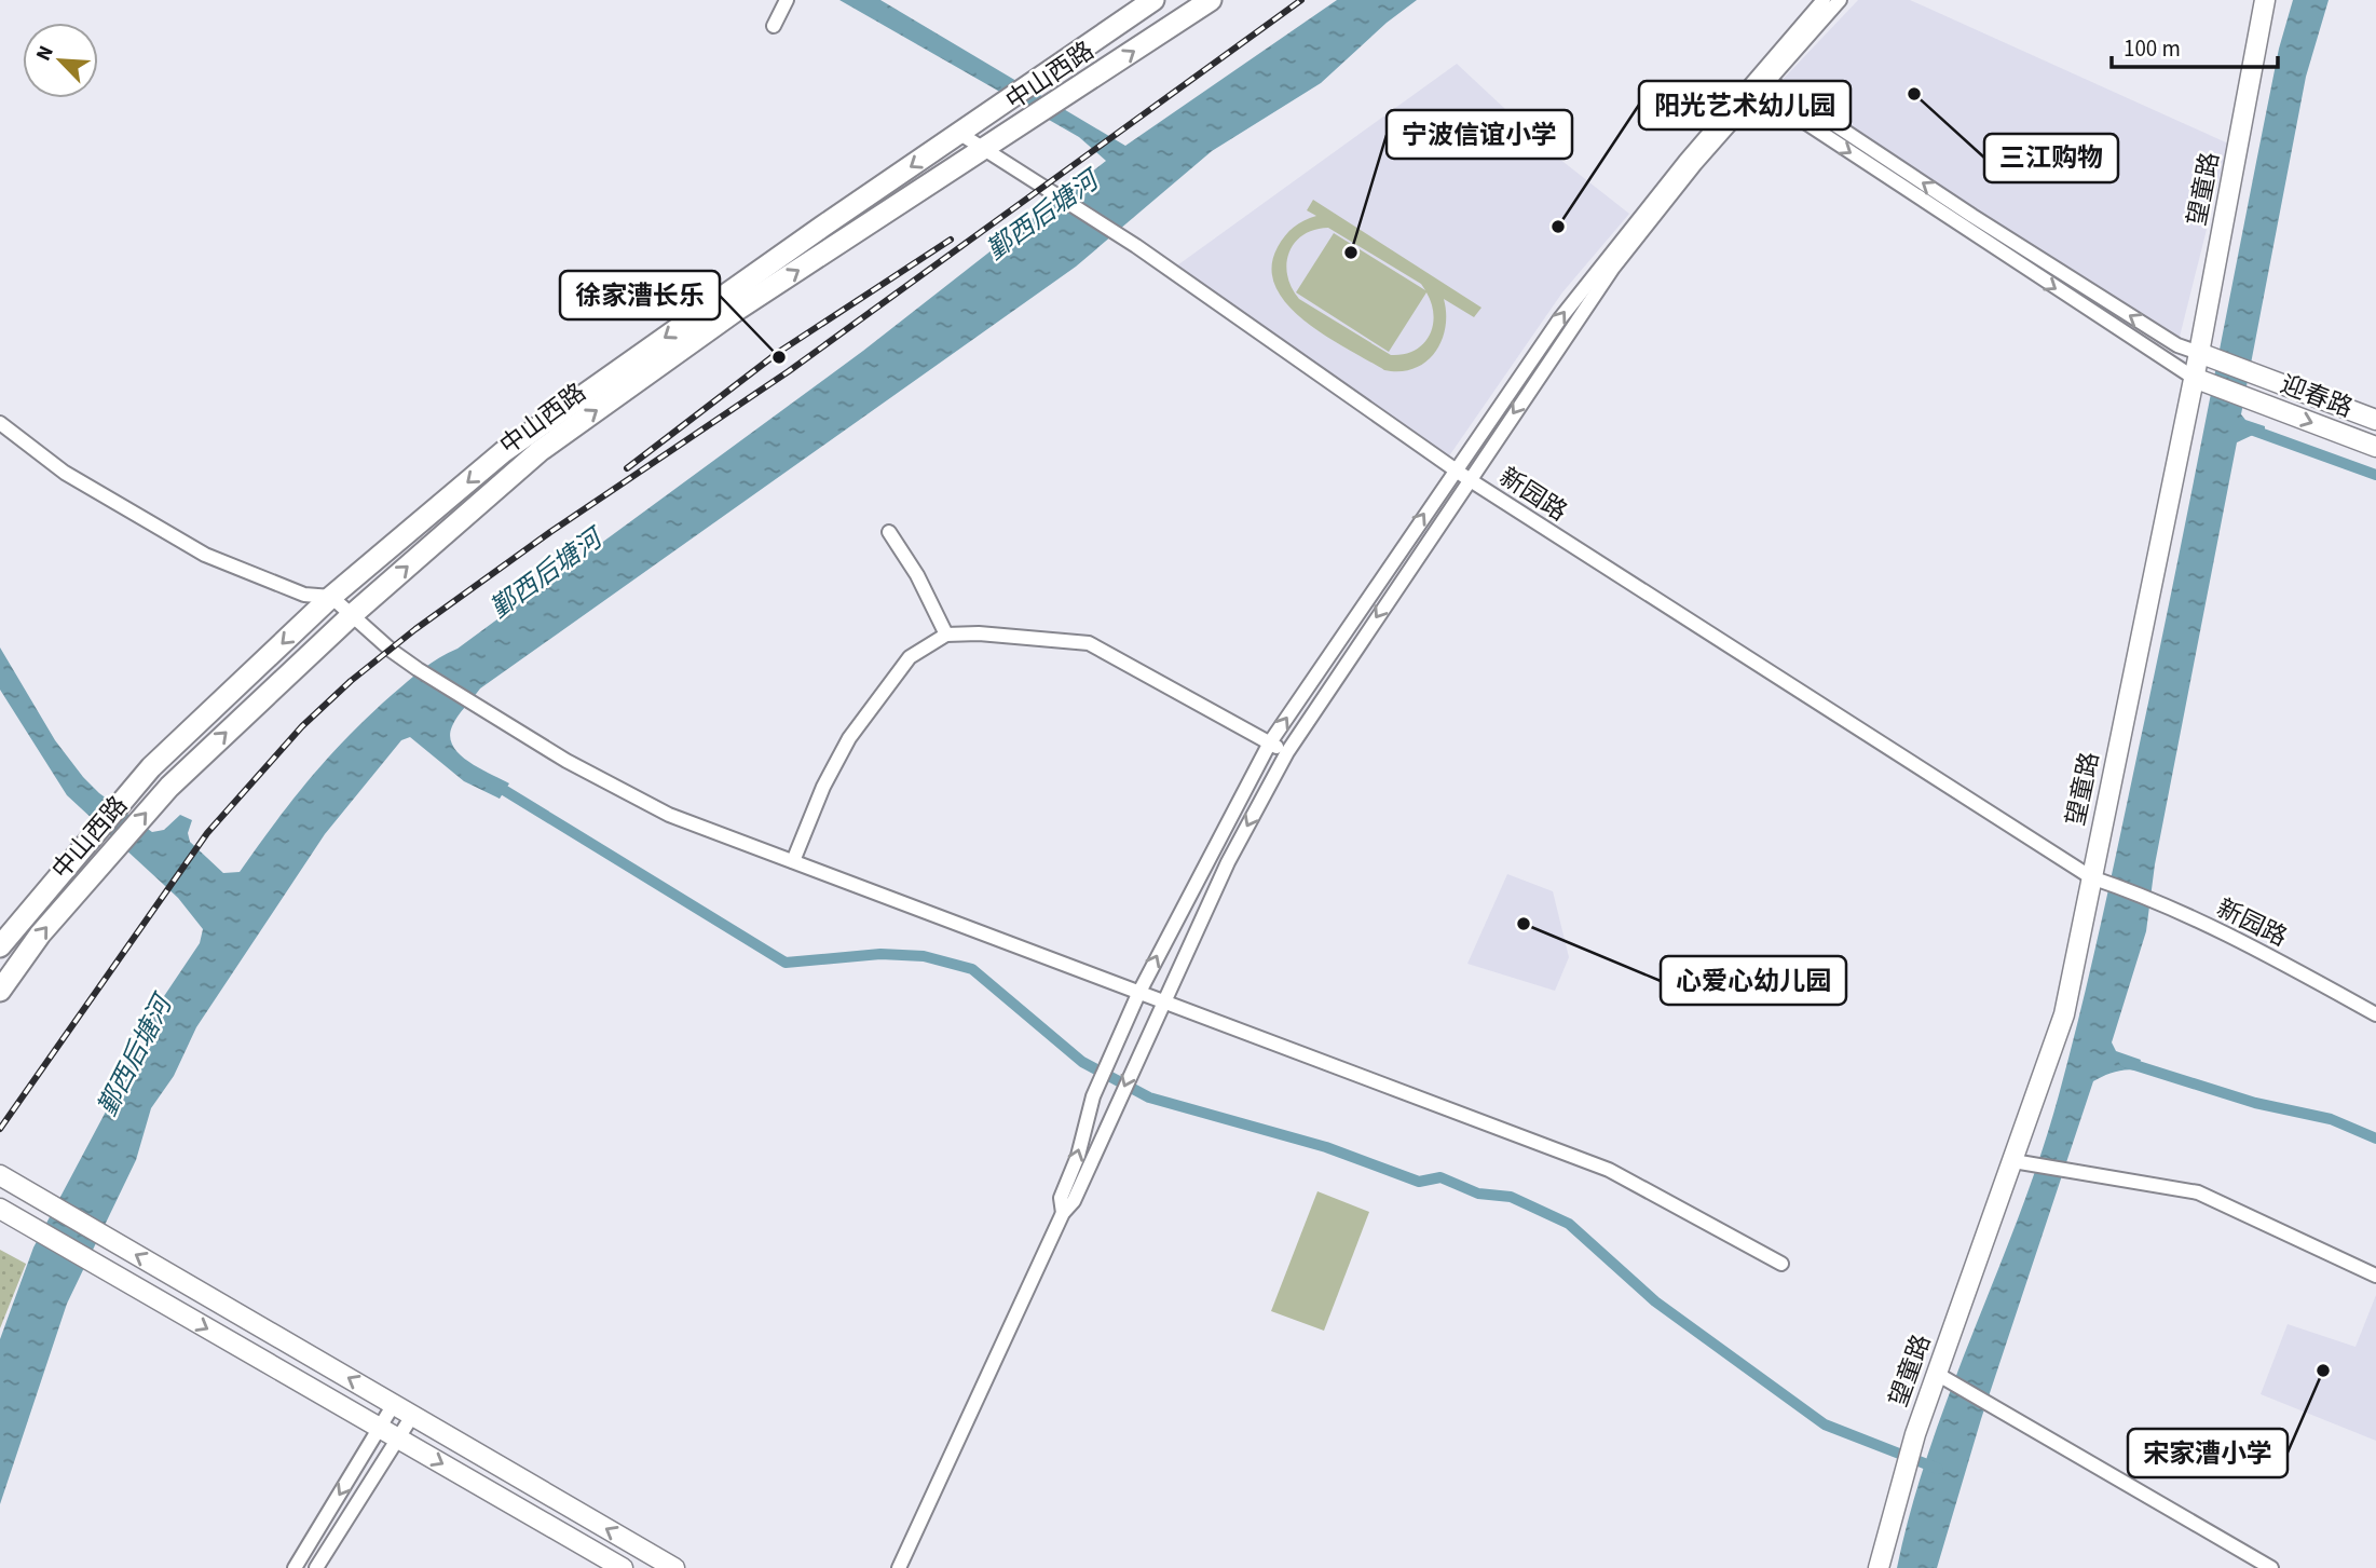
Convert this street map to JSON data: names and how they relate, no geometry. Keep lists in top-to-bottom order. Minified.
{"streets":{"main road":["中山西路"],"street":["望童路","迎春路","新园路"]},"crossings":[["中山西路","新园路"],["望童路","迎春路"],["望童路","新园路"]],"water":["鄞西后塘河"],"places":["三江购物","阳光艺术幼儿园","宁波信谊小学","徐家漕长乐","心爱心幼儿园","宋家漕小学"],"scale_bar":"100 m","north":"top left"}
